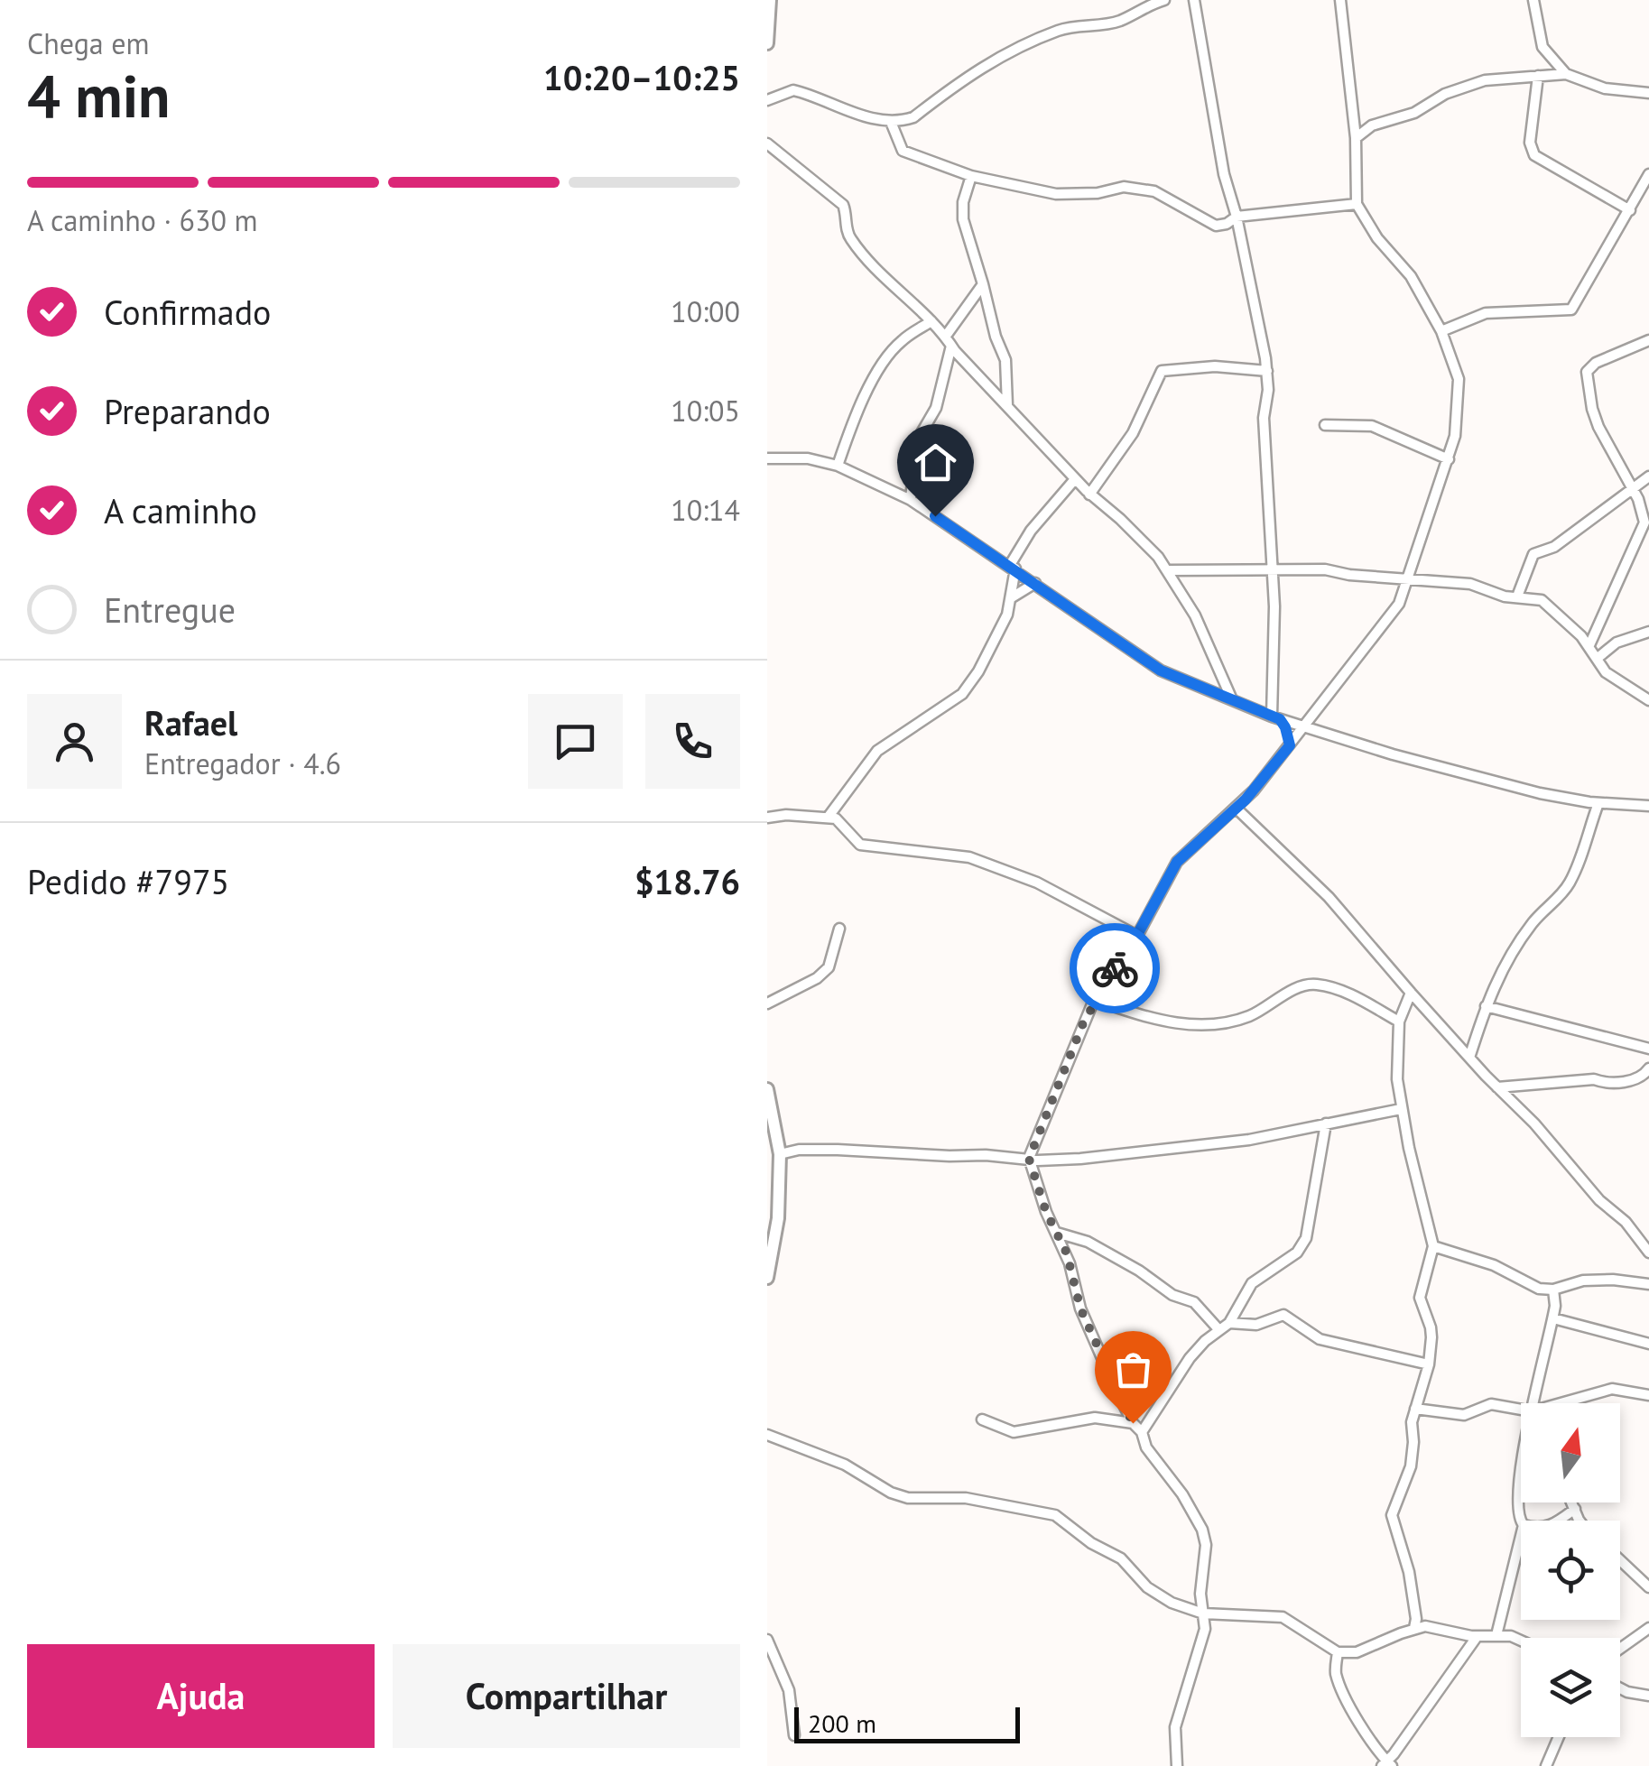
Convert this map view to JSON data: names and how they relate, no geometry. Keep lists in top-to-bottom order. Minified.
{"scale_bar":"200 m","north":"top","page":{"heading":["4 min","Chega em","10:20–10:25"],"panel":["Rafael","Entregador · 4.6","Pedido #7975","$18.76"],"bar":"A caminho · 630 m","list":[["Confirmado","10:00"],["Preparando","10:05"],["A caminho","10:14"],"Entregue"],"buttons":["Ajuda","Compartilhar"],"scale":"200 m"}}
